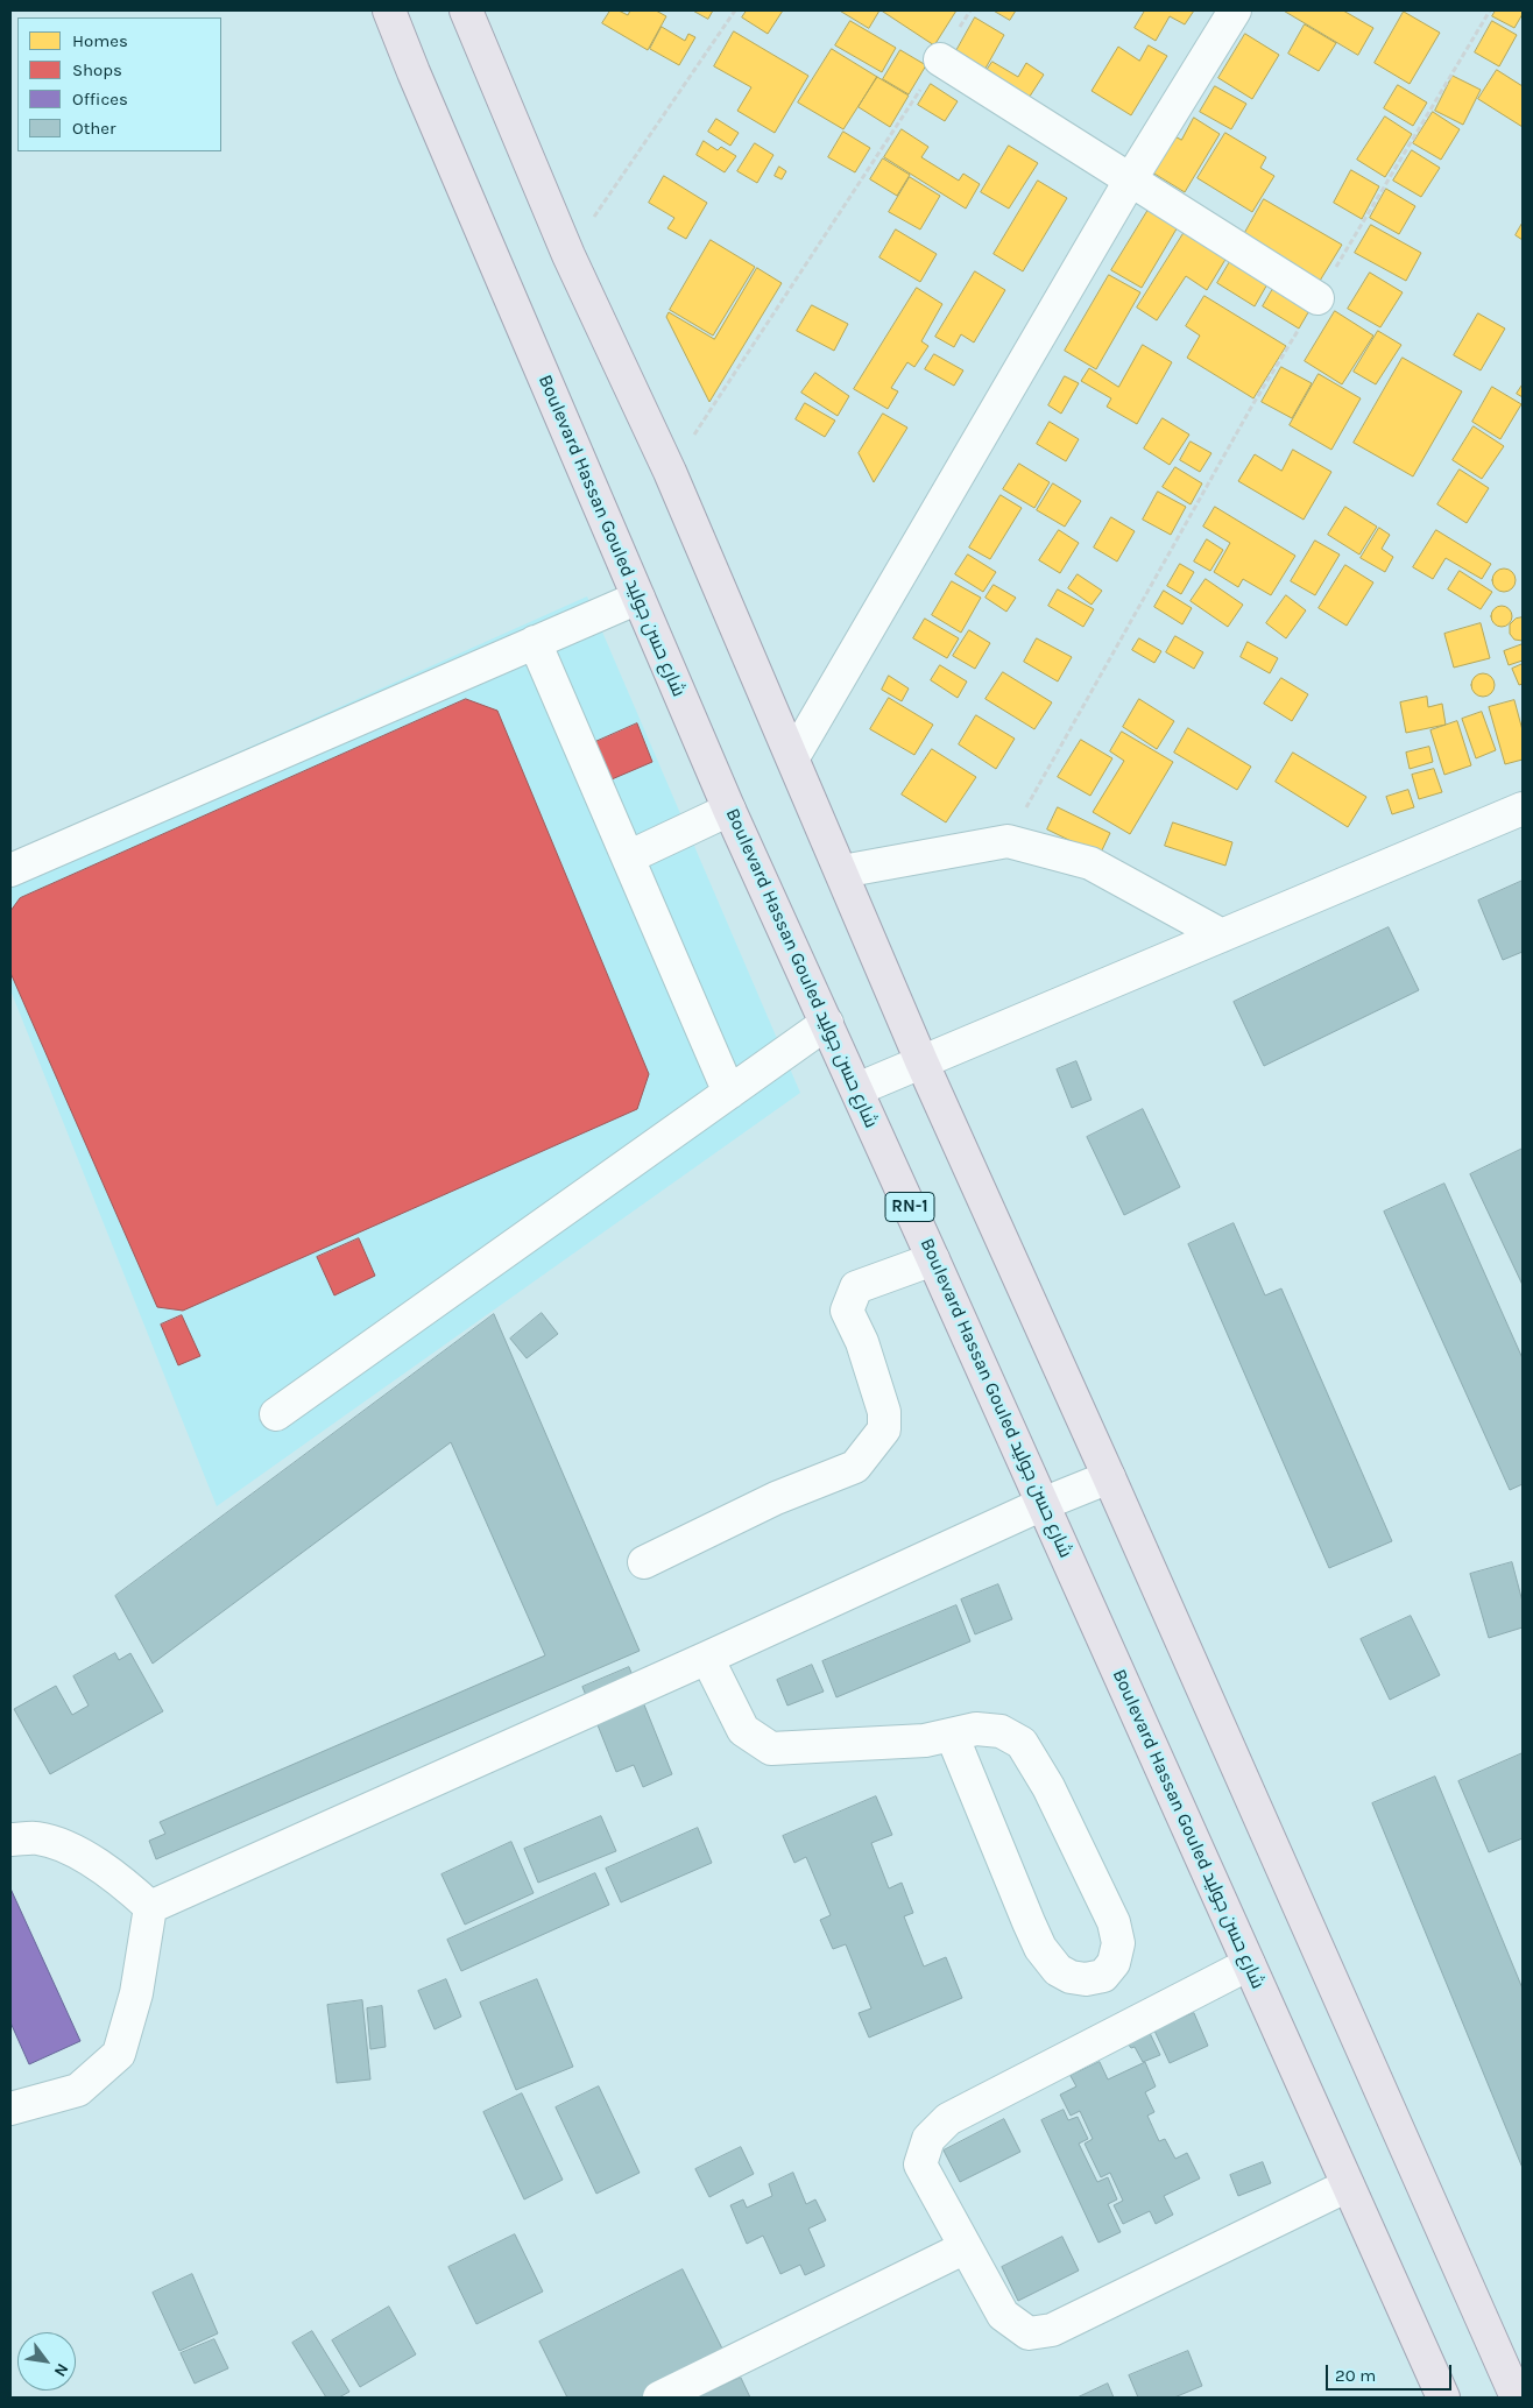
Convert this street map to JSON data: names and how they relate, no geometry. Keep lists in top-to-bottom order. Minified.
{"streets":{"main road":["Boulevard Hassan Gouled شارع حسن جوليد","RN-1"]},"legend":["Homes","Shops","Offices","Other"],"scale_bar":"20 m","north":"bottom right"}
